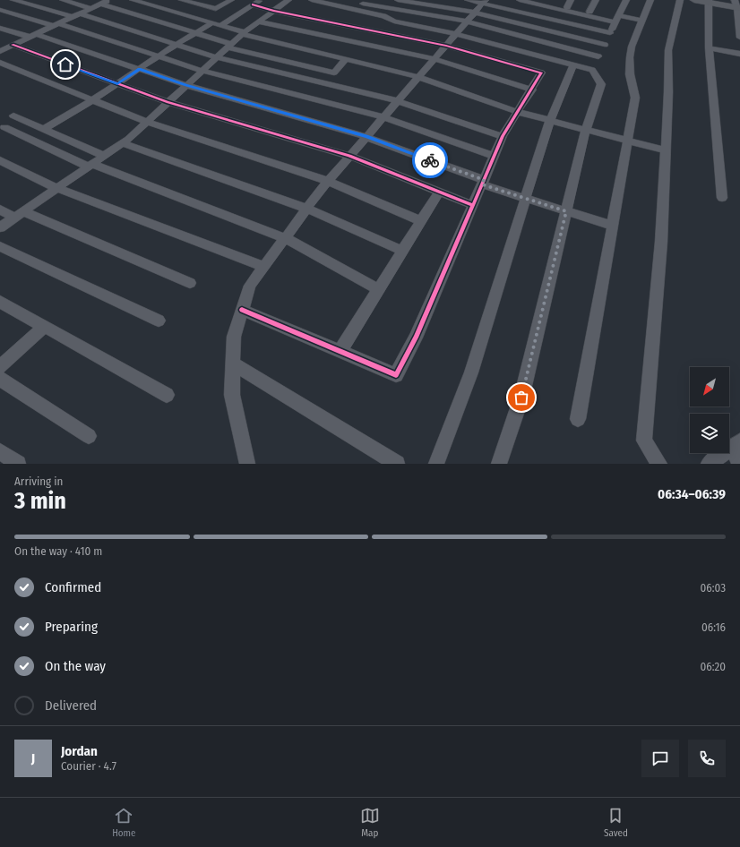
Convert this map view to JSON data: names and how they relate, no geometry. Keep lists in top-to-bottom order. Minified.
{"north":"bottom left","page":{"heading":["3 min","Arriving in","06:34–06:39"],"panel":["Jordan","Courier · 4.7"],"bar":"On the way · 410 m","list":[["Confirmed","06:03"],["Preparing","06:16"],["On the way","06:20"],"Delivered"],"round":"J","tabs":["Home","Map","Saved"]}}
